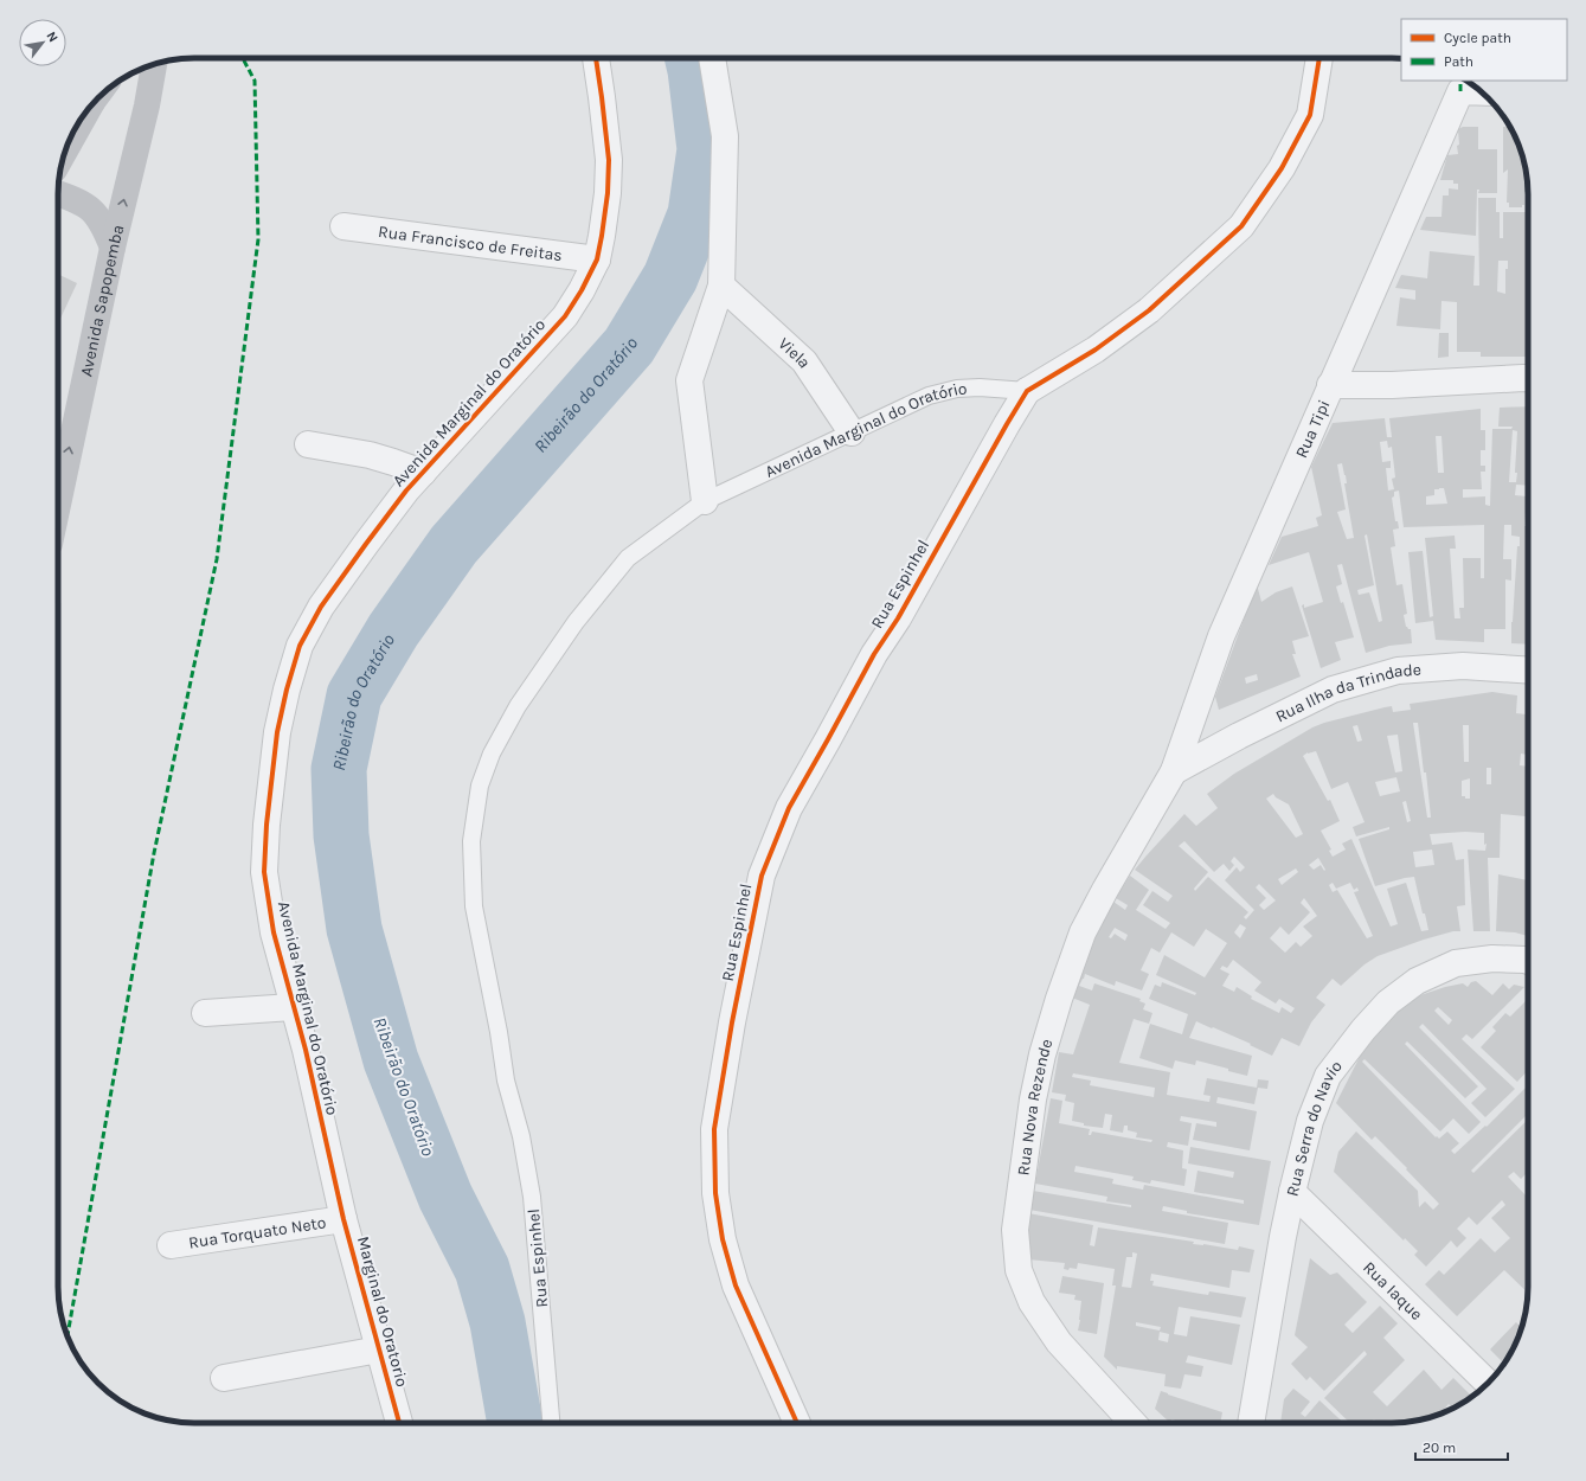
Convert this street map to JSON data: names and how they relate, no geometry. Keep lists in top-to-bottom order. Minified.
{"streets":{"main road":["Avenida Sapopemba"],"street":["Rua Francisco de Freitas","Viela","Avenida Marginal do Oratório","Rua Tipi","Rua Espinhel","Rua Ilha da Trindade","Rua Nova Rezende","Rua Serra do Navio","Rua Torquato Neto","Rua Iaque","Marginal do Oratorio"]},"crossings":[["Rua Francisco de Freitas","Avenida Marginal do Oratório"],["Viela","Avenida Marginal do Oratório"],["Avenida Marginal do Oratório","Rua Espinhel"],["Avenida Marginal do Oratório","Rua Torquato Neto"],["Avenida Marginal do Oratório","Marginal do Oratorio"],["Rua Tipi","Rua Ilha da Trindade"],["Rua Tipi","Rua Nova Rezende"],["Rua Ilha da Trindade","Rua Nova Rezende"],["Rua Serra do Navio","Rua Iaque"],["Rua Torquato Neto","Marginal do Oratorio"]],"one_way":["Avenida Sapopemba"],"water":["Ribeirão do Oratório"],"legend":["Cycle path","Path"],"scale_bar":"20 m","north":"top right"}
